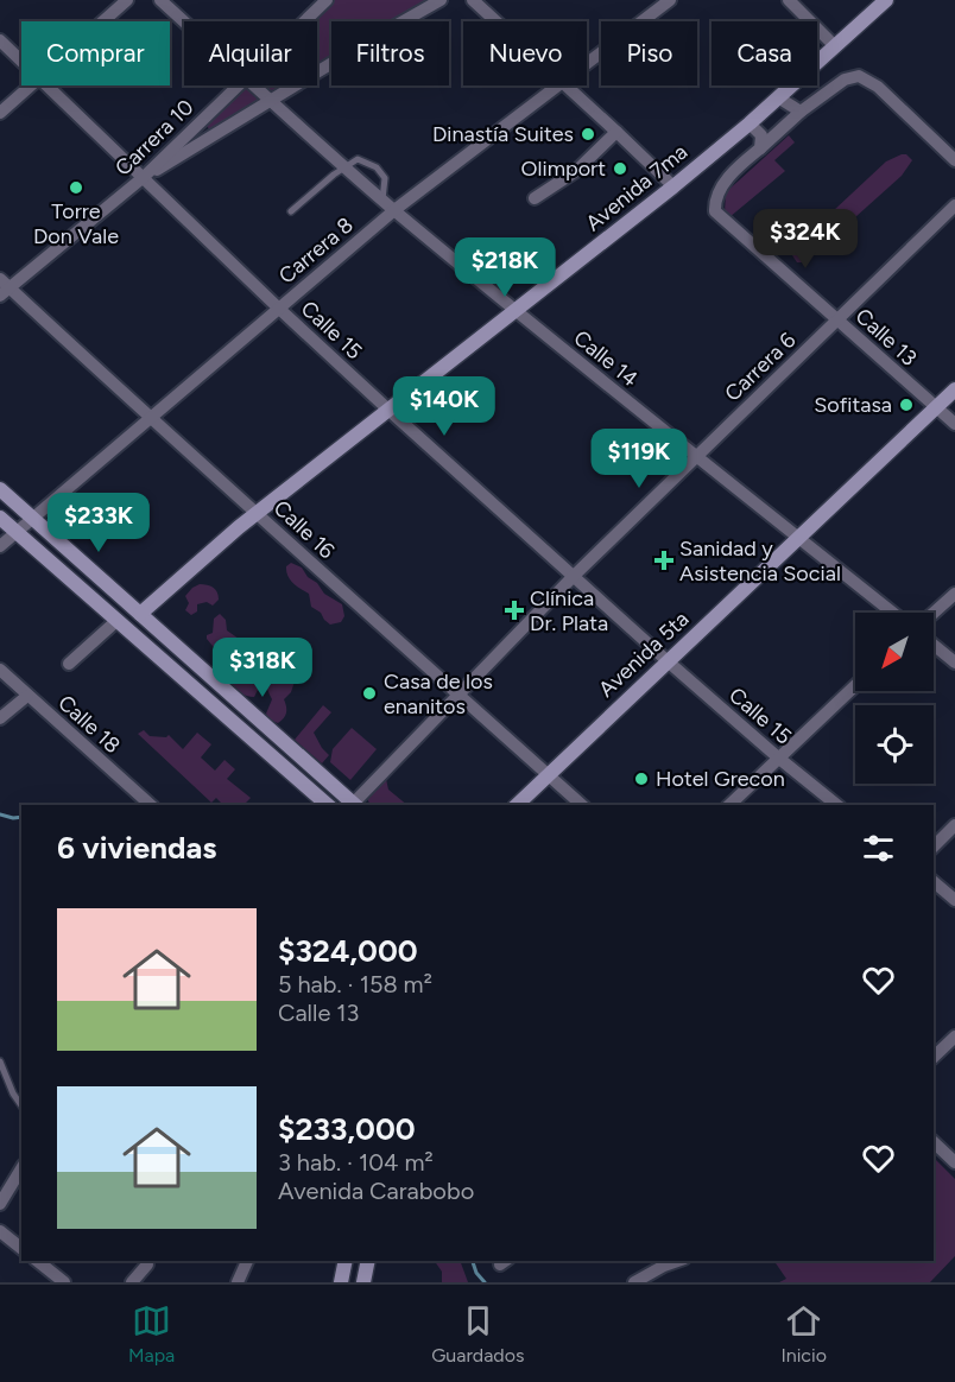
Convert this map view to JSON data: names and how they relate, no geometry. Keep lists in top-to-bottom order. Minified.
{"streets":{"street":["Carrera 10","Avenida 7ma","Carrera 8","Calle 15","Calle 13","Calle 14","Carrera 6","Calle 16","Avenida 5ta","Calle 18"]},"crossings":[["Carrera 10","Calle 15"],["Carrera 10","Calle 16"],["Avenida 7ma","Calle 15"],["Avenida 7ma","Calle 14"],["Avenida 7ma","Calle 16"],["Carrera 8","Calle 15"],["Carrera 8","Calle 14"],["Carrera 8","Calle 16"],["Calle 15","Carrera 6"],["Calle 15","Avenida 5ta"],["Calle 13","Carrera 6"],["Calle 13","Avenida 5ta"],["Calle 14","Carrera 6"],["Calle 14","Avenida 5ta"],["Carrera 6","Calle 16"],["Calle 16","Avenida 5ta"]],"places":{"other":["Dinastía Suites","Olimport","Torre Don Vale","Sofitasa","Casa de los enanitos","Hotel Grecon"],"health":["Sanidad y Asistencia Social","Clínica Dr. Plata"]},"north":"bottom left","page":{"chip":["Comprar","Alquilar","Filtros","Nuevo","Piso","Casa"],"price":["$324K","$218K","$140K","$119K","$233K","$318K"],"heading":"6 viviendas","list":[{"name":"$324,000","note":"5 hab. · 158 m² · Calle 13"},{"name":"$233,000","note":"3 hab. · 104 m² · Avenida Carabobo"}],"tabs":["Mapa","Guardados","Inicio"]}}
